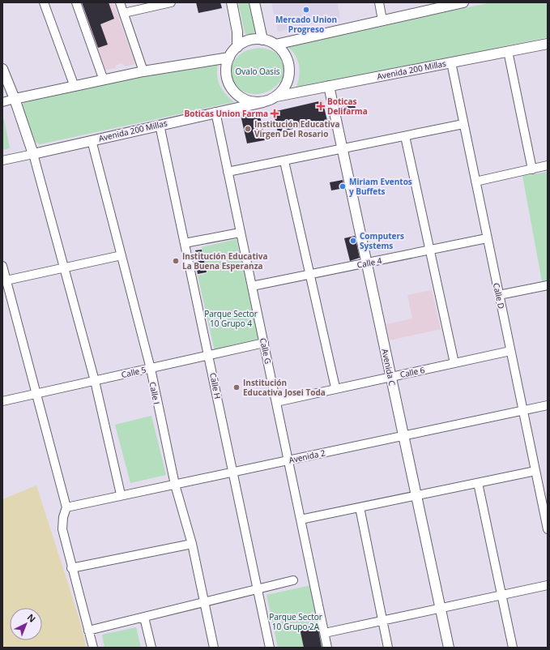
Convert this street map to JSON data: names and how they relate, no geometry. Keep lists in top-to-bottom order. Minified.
{"streets":{"street":["Avenida 200 Millas","Calle 4","Calle D","Calle G","Avenida C","Calle 5","Calle 6","Calle H","Calle I","Avenida 2"]},"crossings":[["Avenida 200 Millas","Calle D"],["Avenida 200 Millas","Calle G"],["Avenida 200 Millas","Avenida C"],["Avenida 200 Millas","Calle H"],["Avenida 200 Millas","Calle I"],["Calle 4","Calle D"],["Calle 4","Calle G"],["Calle 4","Avenida C"],["Calle D","Calle 6"],["Calle D","Avenida 2"],["Calle G","Calle 5"],["Calle G","Calle 6"],["Calle G","Avenida 2"],["Avenida C","Calle 6"],["Avenida C","Avenida 2"],["Calle 5","Calle H"],["Calle 5","Calle I"],["Calle H","Avenida 2"],["Calle I","Avenida 2"]],"parks":["Ovalo Oasis","Parque Sector 10 Grupo 4","Parque Sector 10 Grupo 2A"],"places":{"other":["Mercado Union Progreso","Institución Educativa Virgen Del Rosario","Miriam Eventos y Buffets","Computers Systems","Institución Educativa La Buena Esperanza","Institución Educativa Josei Toda"],"health":["Boticas Delifarma","Boticas Union Farma"]},"north":"top right"}
